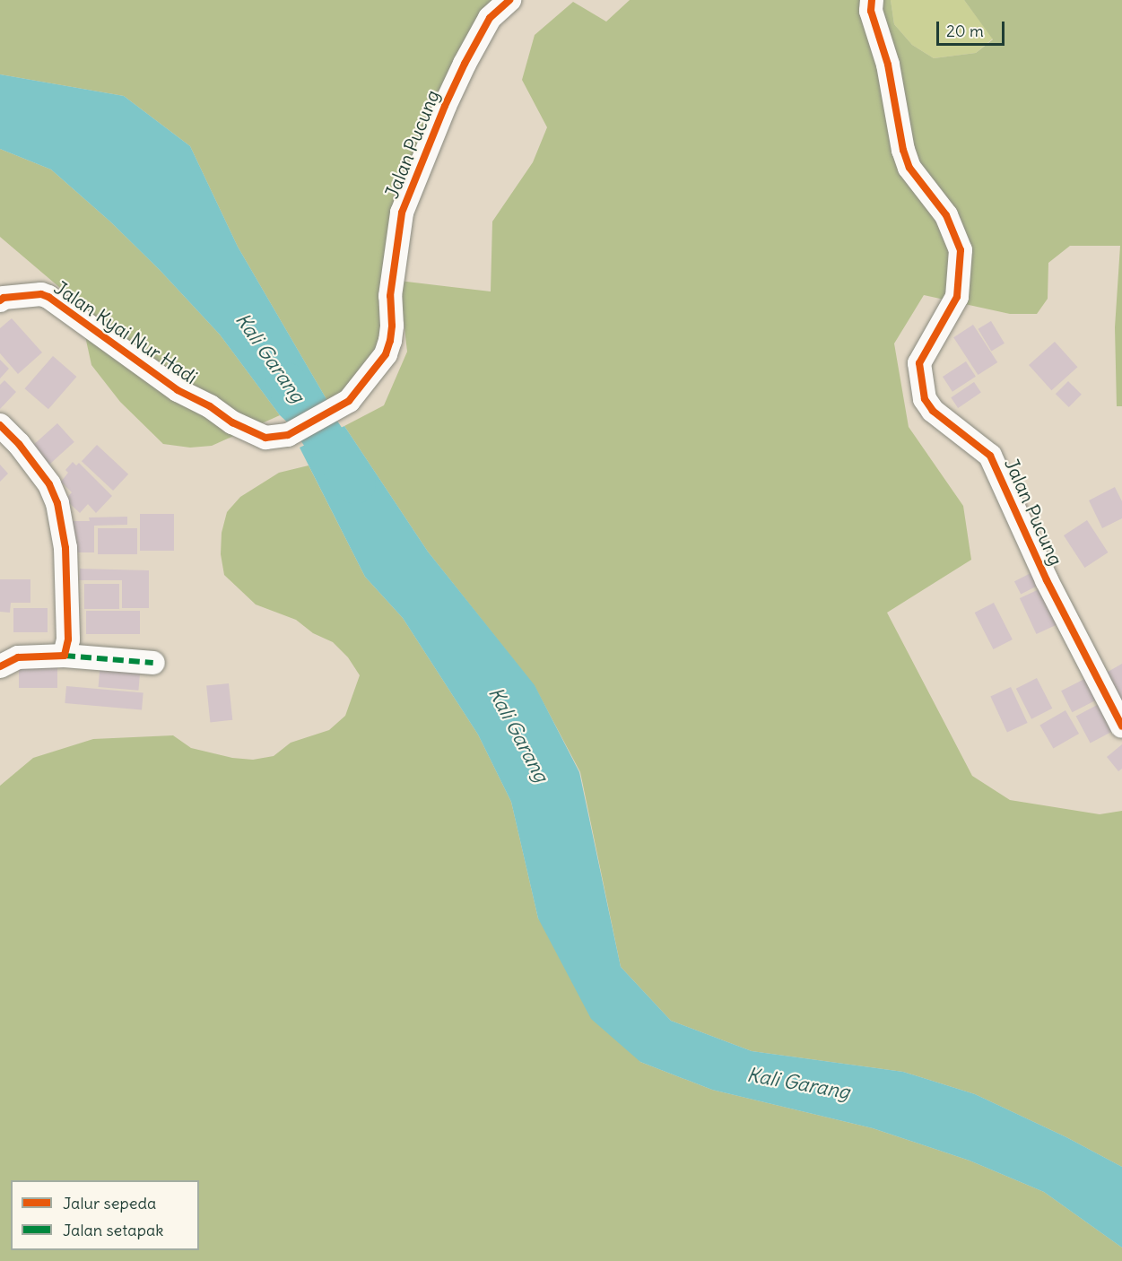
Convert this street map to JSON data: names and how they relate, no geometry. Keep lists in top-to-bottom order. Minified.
{"streets":{"street":["Jalan Pucung","Jalan Kyai Nur Hadi"]},"crossings":[["Jalan Pucung","Jalan Kyai Nur Hadi"]],"water":["Kali Garang"],"legend":["Jalur sepeda","Jalan setapak"],"scale_bar":"20 m"}
